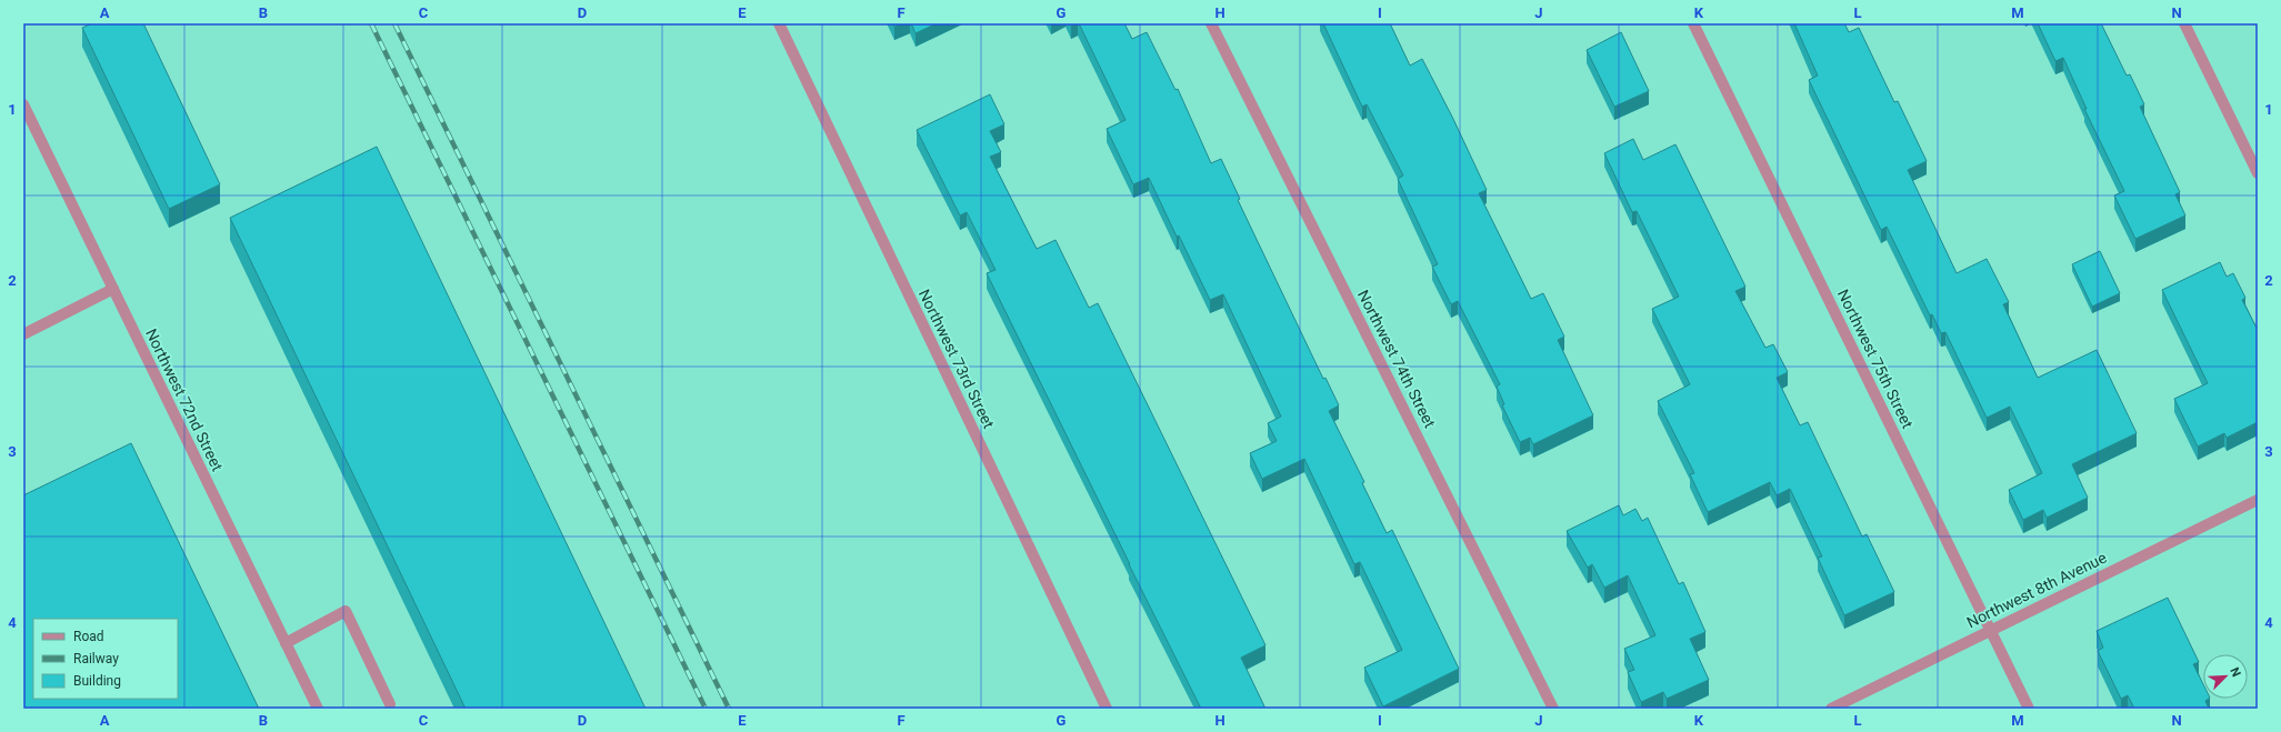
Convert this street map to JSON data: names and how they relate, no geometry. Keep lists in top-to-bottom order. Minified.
{"streets":{"street":["Northwest 73rd Street","Northwest 74th Street","Northwest 75th Street","Northwest 72nd Street","Northwest 8th Avenue"]},"crossings":[["Northwest 75th Street","Northwest 8th Avenue"]],"legend":["Road","Railway","Building"],"north":"top right","grid":{"columns":["A","B","C","D","E","F","G","H","I","J","K","L","M","N"],"rows":["1","2","3","4"]}}
